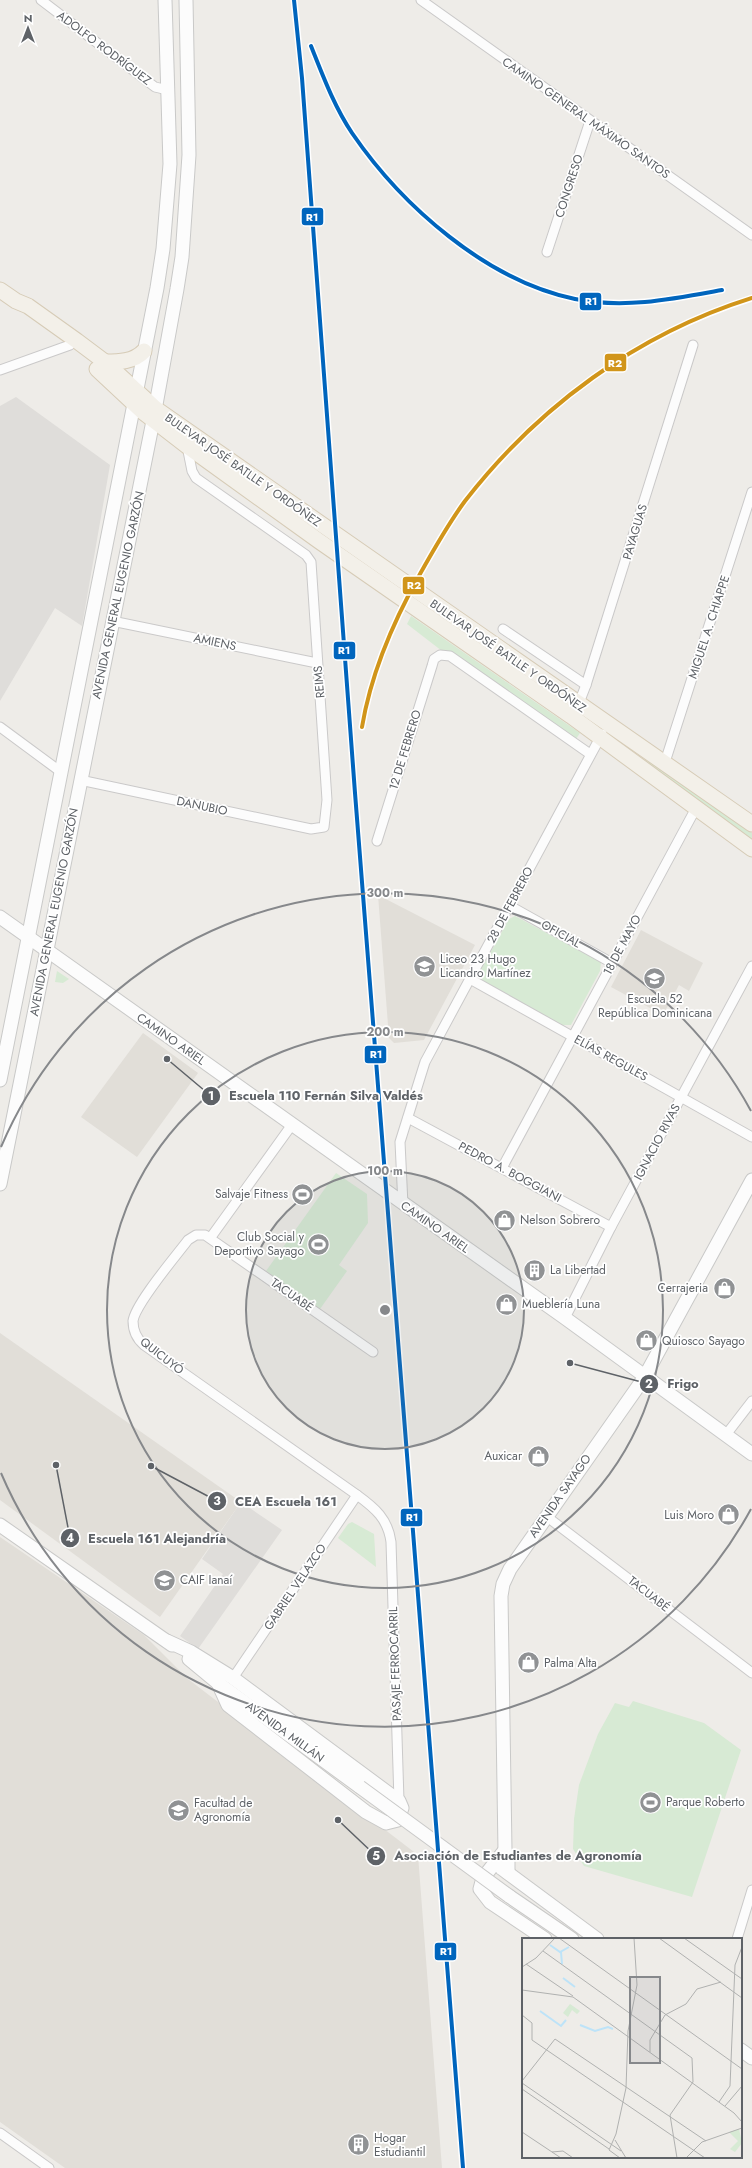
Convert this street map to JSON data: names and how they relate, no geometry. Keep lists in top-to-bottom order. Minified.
{"streets":{"main road":["BULEVAR JOSÉ BATLLE Y ORDÓÑEZ","AVENIDA GENERAL EUGENIO GARZÓN","CAMINO ARIEL","AVENIDA SAYAGO","AVENIDA MILLÁN"],"street":["ADOLFO RODRÍGUEZ","CAMINO GENERAL MÁXIMO SANTOS","CONGRESO","PAYAGUAS","MIGUEL A. CHIAPPE","AMIENS","REIMS","12 DE FEBRERO","DANUBIO","28 DE FEBRERO","OFICIAL","18 DE MAYO","ELÍAS REGULES","IGNACIO RIVAS","PEDRO A. BOGGIANI","TACUABÉ","QUICUYÓ","GABRIEL VELAZCO","PASAJE FERROCARRIL"]},"crossings":[["ADOLFO RODRÍGUEZ","AVENIDA GENERAL EUGENIO GARZÓN"],["CAMINO GENERAL MÁXIMO SANTOS","CONGRESO"],["BULEVAR JOSÉ BATLLE Y ORDÓÑEZ","PAYAGUAS"],["BULEVAR JOSÉ BATLLE Y ORDÓÑEZ","AVENIDA GENERAL EUGENIO GARZÓN"],["BULEVAR JOSÉ BATLLE Y ORDÓÑEZ","MIGUEL A. CHIAPPE"],["BULEVAR JOSÉ BATLLE Y ORDÓÑEZ","REIMS"],["BULEVAR JOSÉ BATLLE Y ORDÓÑEZ","28 DE FEBRERO"],["BULEVAR JOSÉ BATLLE Y ORDÓÑEZ","18 DE MAYO"],["AVENIDA GENERAL EUGENIO GARZÓN","AMIENS"],["AVENIDA GENERAL EUGENIO GARZÓN","DANUBIO"],["AVENIDA GENERAL EUGENIO GARZÓN","CAMINO ARIEL"],["AMIENS","REIMS"],["REIMS","DANUBIO"],["12 DE FEBRERO","28 DE FEBRERO"],["28 DE FEBRERO","OFICIAL"],["28 DE FEBRERO","CAMINO ARIEL"],["28 DE FEBRERO","ELÍAS REGULES"],["28 DE FEBRERO","PEDRO A. BOGGIANI"],["OFICIAL","18 DE MAYO"],["18 DE MAYO","ELÍAS REGULES"],["18 DE MAYO","PEDRO A. BOGGIANI"],["CAMINO ARIEL","IGNACIO RIVAS"],["CAMINO ARIEL","AVENIDA SAYAGO"],["ELÍAS REGULES","IGNACIO RIVAS"],["IGNACIO RIVAS","PEDRO A. BOGGIANI"],["TACUABÉ","QUICUYÓ"],["TACUABÉ","AVENIDA SAYAGO"],["QUICUYÓ","GABRIEL VELAZCO"],["QUICUYÓ","PASAJE FERROCARRIL"]],"places":{"school or university":["Liceo 23 Hugo Licandro Martínez","Escuela 52 República Dominicana","CAIF Ianaí","Facultad de Agronomía"],"other":["Escuela 110 Fernán Silva Valdés","Frigo","Escuela 161 Alejandría","CEA Escuela 161","Asociación de Estudiantes de Agronomía"],"sports":["Salvaje Fitness","Club Social y Deportivo Sayago","Parque Roberto"],"shop":["Nelson Sobrero","Cerrajeria","Mueblería Luna","Quiosco Sayago","Auxicar","Luis Moro","Palma Alta"],"building":["La Libertad","Hogar Estudiantil"]},"lines":["transit line R1","transit line R2"],"north":"top","rings":["300 m","200 m","100 m"]}
